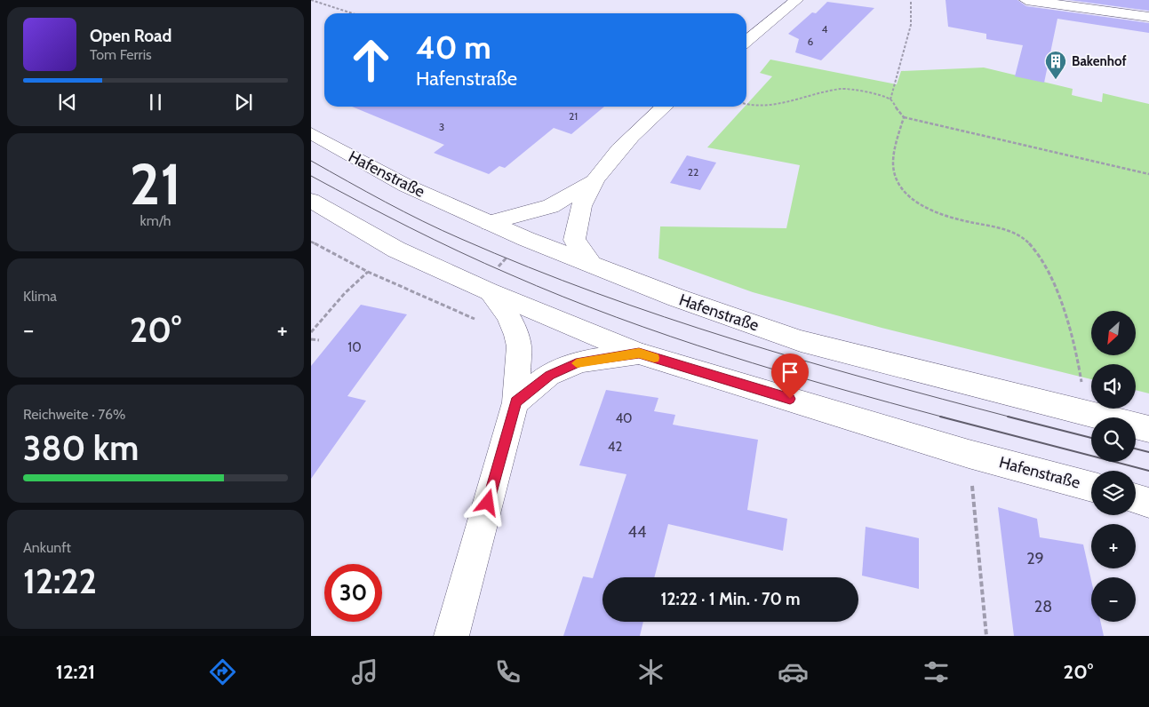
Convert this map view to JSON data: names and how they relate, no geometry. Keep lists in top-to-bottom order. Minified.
{"streets":{"main road":["Hafenstraße"]},"places":{"building":["Bakenhof"]},"house_numbers":["4","6","21","3","22","10","40","42","44","29","28"],"north":"bottom left","page":{"turn":["40 m","Hafenstraße"],"song":["Open Road","Tom Ferris"],"tile":[["21","km/h"],"Klima",["Reichweite · 76%","380 km"],["Ankunft","12:22"]],"map_buttons":["+","−"],"heat":["−","20°","+"],"limit":"30","trip":"12:22 · 1 Min. · 70 m","tabs":["12:21","20°"]}}
